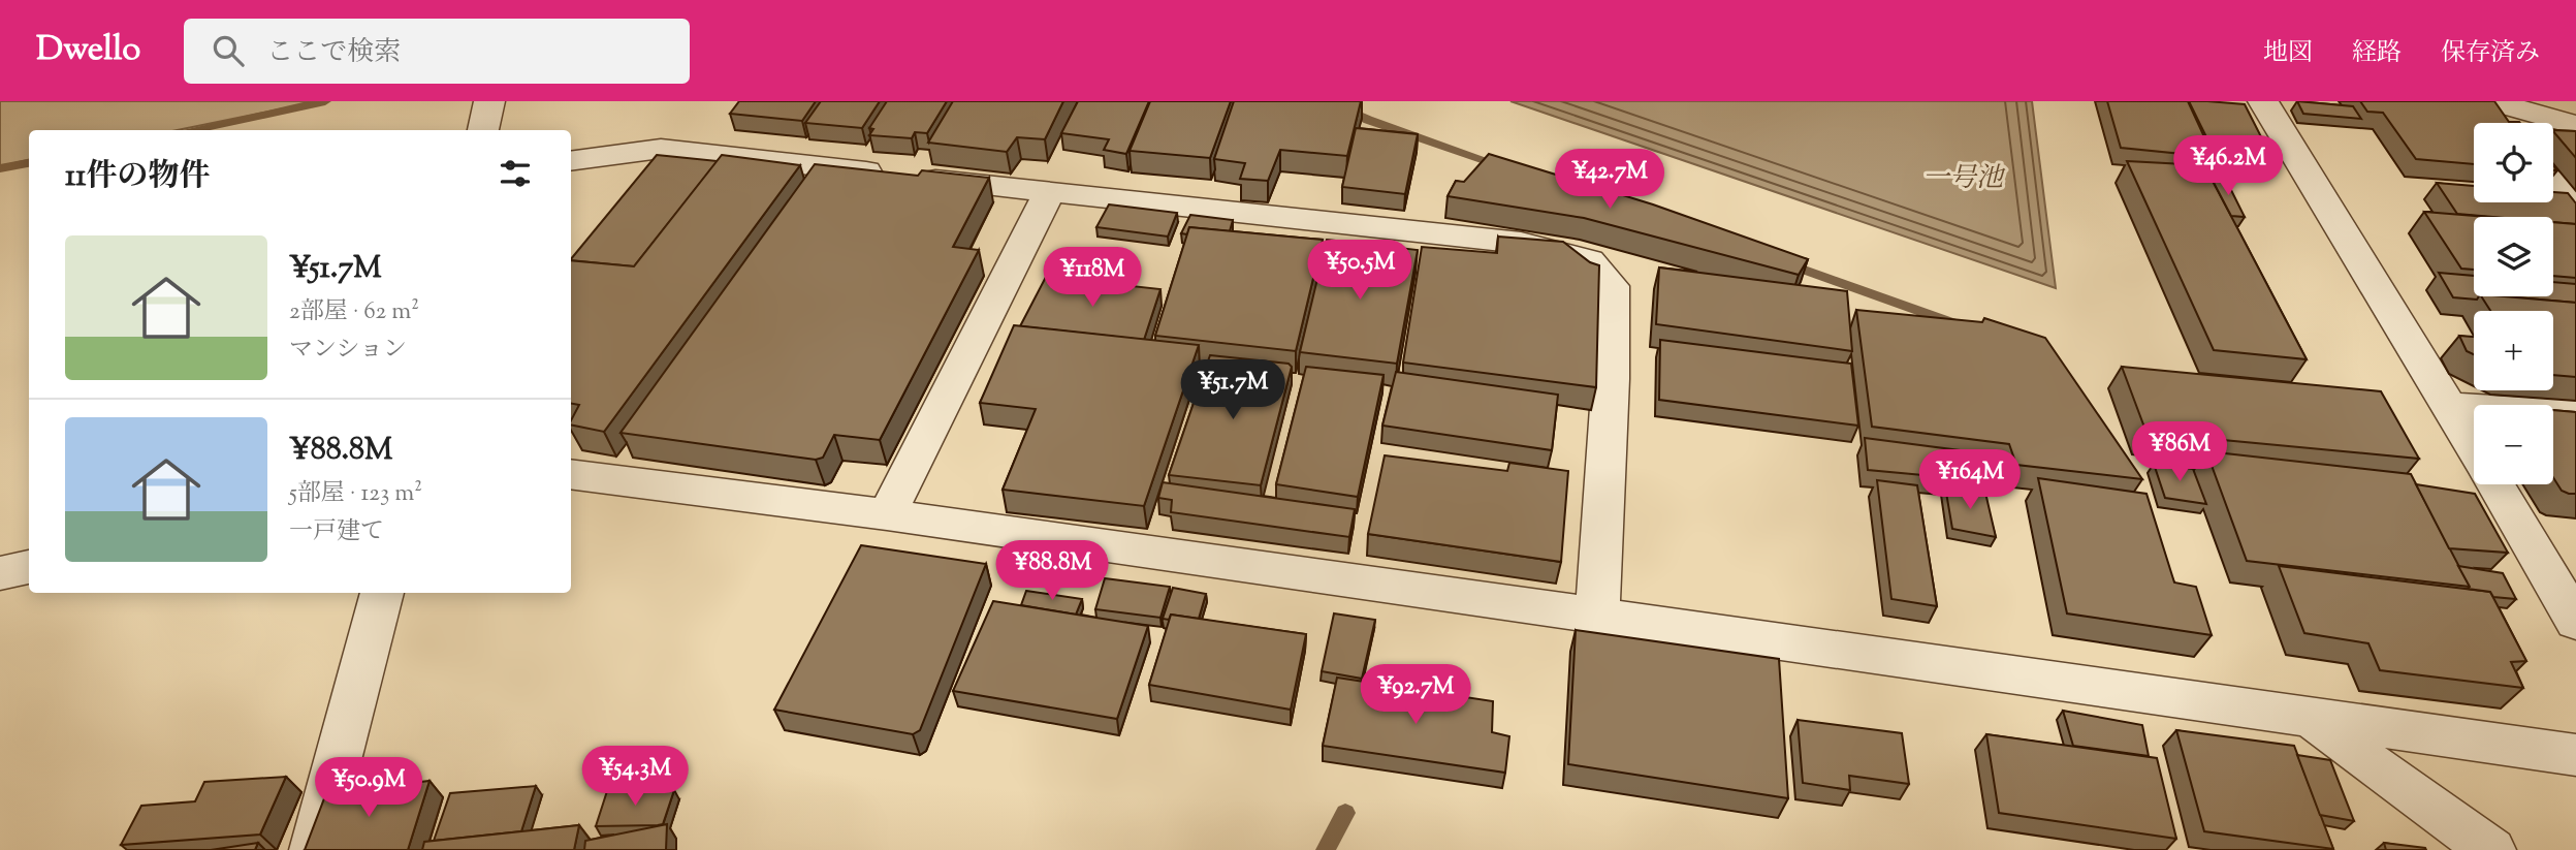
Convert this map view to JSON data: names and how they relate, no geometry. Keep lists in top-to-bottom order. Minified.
{"water":["一号池"],"page":{"header":"Dwello","search":"ここで検索","nav":["地図","経路","保存済み"],"map_buttons":["+","−"],"heading":"11件の物件","price":["¥46.2M","¥42.7M","¥50.5M","¥118M","¥51.7M","¥86M","¥164M","¥88.8M","¥92.7M","¥54.3M","¥50.9M"],"list":[{"name":"¥51.7M","note":"2部屋 · 62 m² · マンション"},{"name":"¥88.8M","note":"5部屋 · 123 m² · 一戸建て"}]}}
